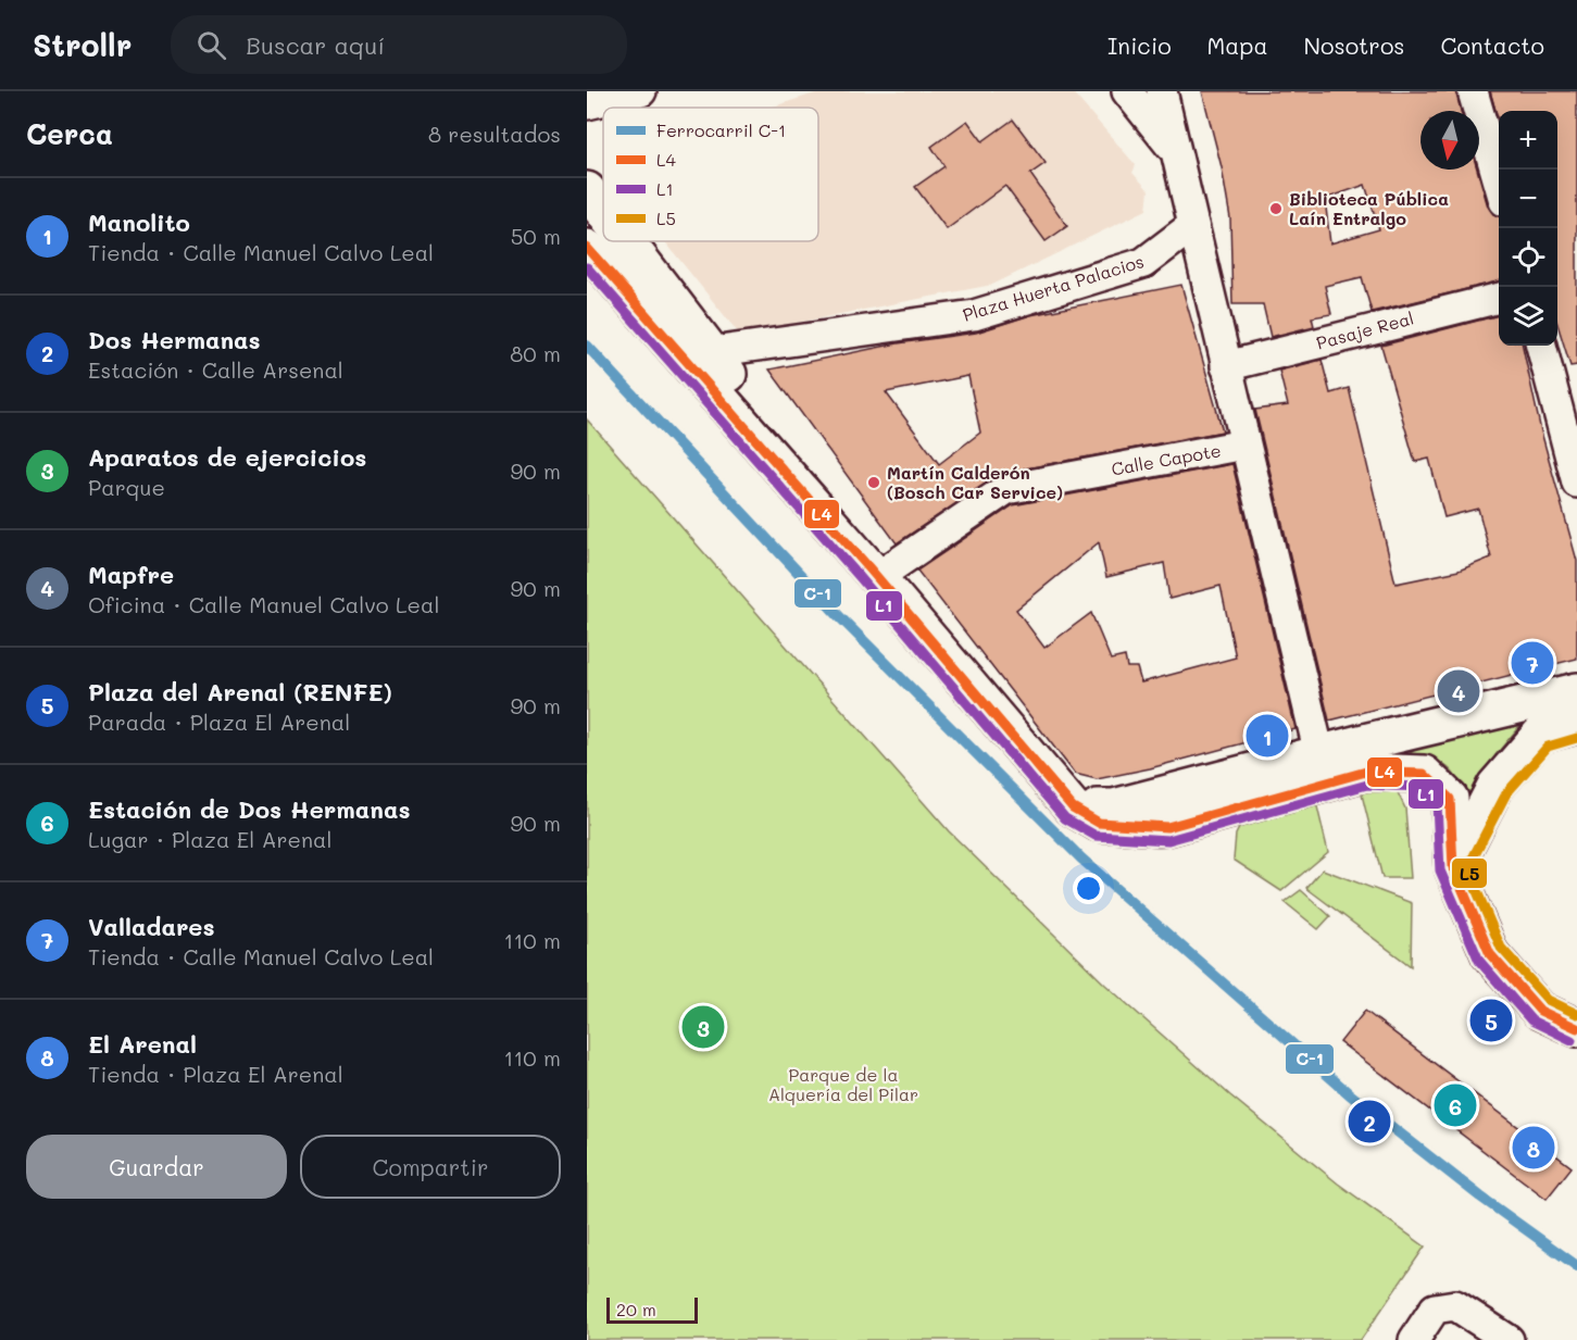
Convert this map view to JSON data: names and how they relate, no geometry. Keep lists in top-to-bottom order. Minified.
{"streets":{"street":["Plaza Huerta Palacios","Pasaje Real","Calle Capote"]},"parks":["Parque de la Alquería del Pilar"],"places":["Biblioteca Pública Laín Entralgo","Martín Calderón (Bosch Car Service)"],"lines":["transit line L4","transit line L1","rail line C-1","transit line L5"],"legend":["Ferrocarril C-1","L4","L1","L5"],"scale_bar":"20 m","north":"bottom","page":{"header":"Strollr","search":"Buscar aquí","nav":["Inicio","Mapa","Nosotros","Contacto"],"heading":["Cerca","8 resultados"],"map_buttons":["+","−"],"list":[{"mark":"1","name":"Manolito","note":"Tienda · Calle Manuel Calvo Leal","value":"50 m"},{"mark":"2","name":"Dos Hermanas","note":"Estación · Calle Arsenal","value":"80 m"},{"mark":"3","name":"Aparatos de ejercicios","note":"Parque","value":"90 m"},{"mark":"4","name":"Mapfre","note":"Oficina · Calle Manuel Calvo Leal","value":"90 m"},{"mark":"5","name":"Plaza del Arenal (RENFE)","note":"Parada · Plaza El Arenal","value":"90 m"},{"mark":"6","name":"Estación de Dos Hermanas","note":"Lugar · Plaza El Arenal","value":"90 m"},{"mark":"7","name":"Valladares","note":"Tienda · Calle Manuel Calvo Leal","value":"110 m"},{"mark":"8","name":"El Arenal","note":"Tienda · Plaza El Arenal","value":"110 m"}],"pins":["7","4","1","5","3","6","2","8"],"buttons":["Guardar","Compartir"],"scale":"20 m"}}
